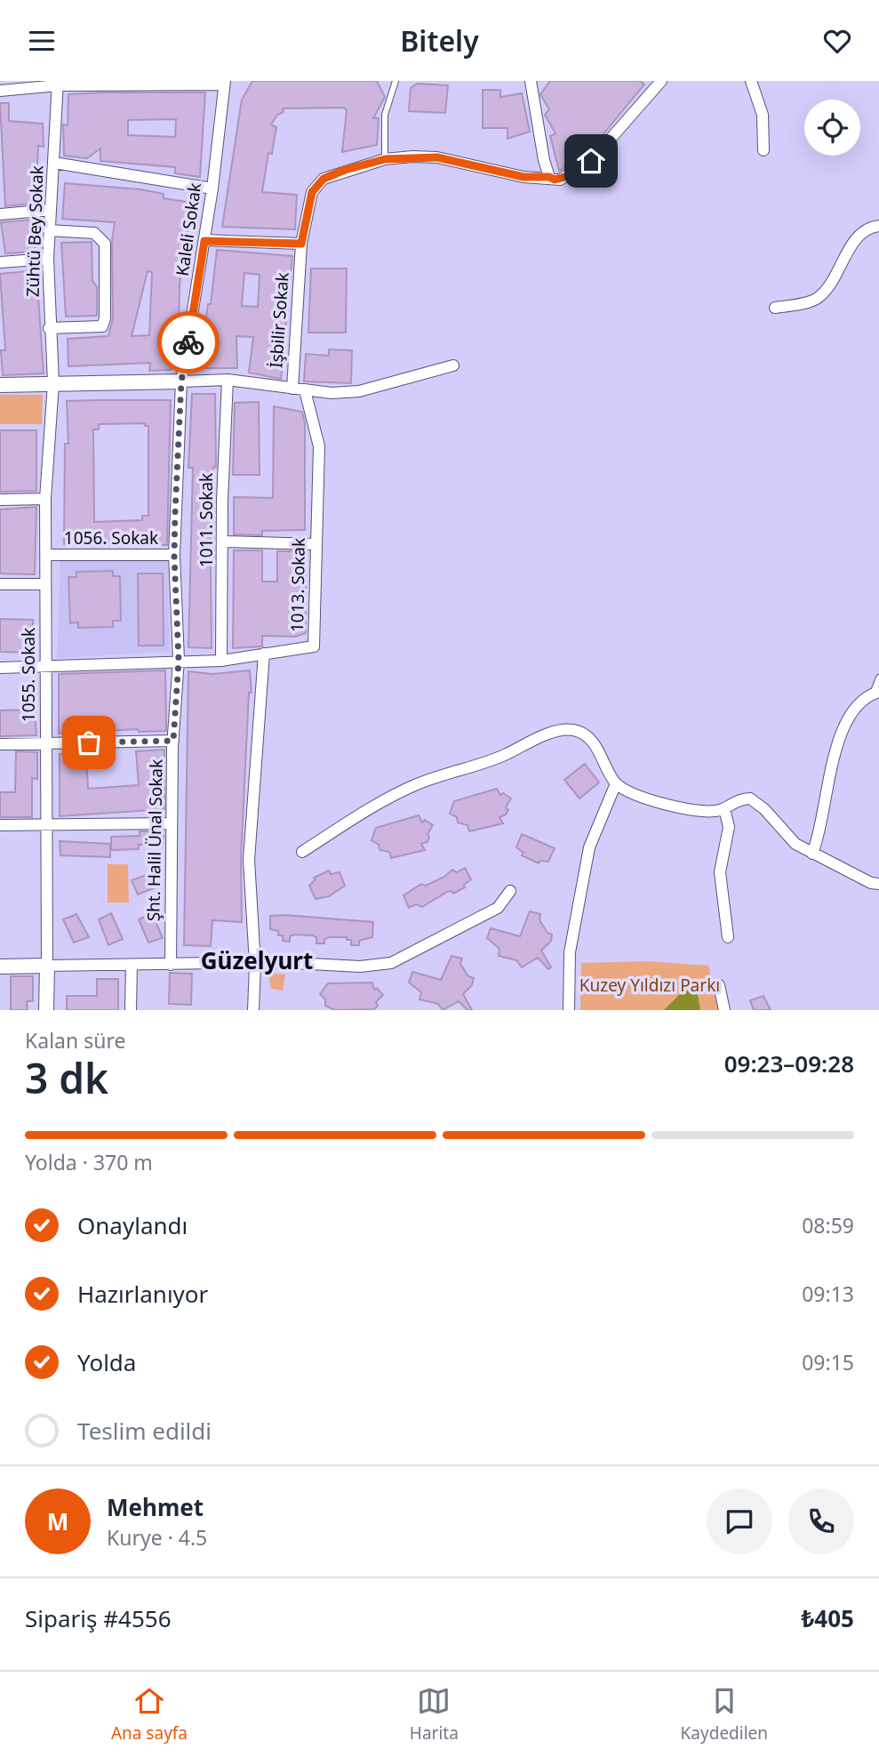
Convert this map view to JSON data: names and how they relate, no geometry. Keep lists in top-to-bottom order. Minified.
{"streets":{"street":["Kaleli Sokak","Zühtü Bey Sokak","İşbilir Sokak","1011. Sokak","1056. Sokak","1013. Sokak","1055. Sokak","Şht. Halil Ünal Sokak"]},"crossings":[["Kaleli Sokak","Şht. Halil Ünal Sokak"],["Zühtü Bey Sokak","1055. Sokak"],["1011. Sokak","1013. Sokak"],["1056. Sokak","1055. Sokak"],["1056. Sokak","Şht. Halil Ünal Sokak"],["1013. Sokak","1055. Sokak"],["1013. Sokak","Şht. Halil Ünal Sokak"]],"districts":["Güzelyurt"],"parks":["Kuzey Yıldızı Parkı"],"page":{"header":"Bitely","heading":["3 dk","Kalan süre","09:23–09:28"],"panel":["Mehmet","Kurye · 4.5","Sipariş #4556","₺405"],"bar":"Yolda · 370 m","list":[["Onaylandı","08:59"],["Hazırlanıyor","09:13"],["Yolda","09:15"],"Teslim edildi"],"round":"M","tabs":["Ana sayfa","Harita","Kaydedilen"]}}
